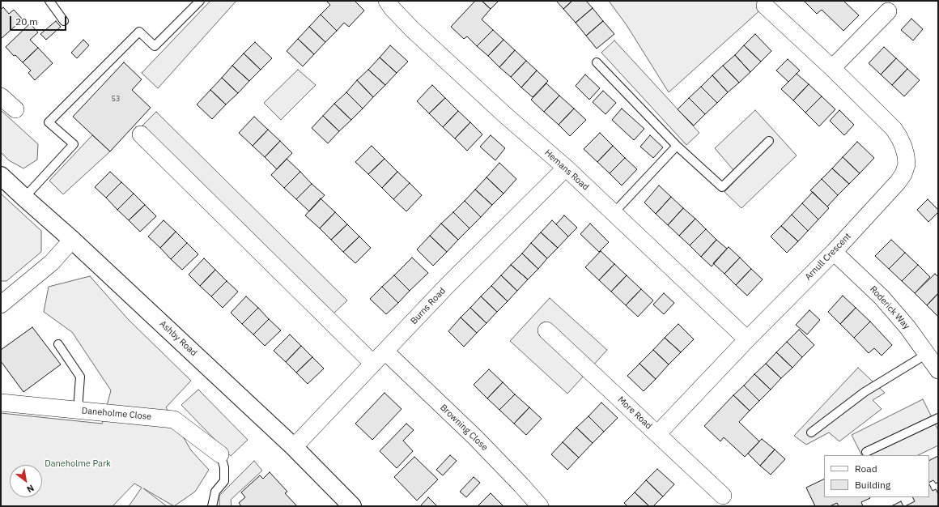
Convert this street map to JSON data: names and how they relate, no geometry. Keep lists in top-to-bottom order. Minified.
{"streets":{"street":["Hemans Road","Arnull Crescent","Burns Road","Roderick Way","Ashby Road","More Road","Daneholme Close","Browning Close"]},"crossings":[["Hemans Road","Arnull Crescent"],["Hemans Road","Burns Road"],["Arnull Crescent","Roderick Way"],["Arnull Crescent","More Road"],["Burns Road","Ashby Road"],["Burns Road","Browning Close"]],"parks":["Daneholme Park"],"house_numbers":["53"],"legend":["Road","Building"],"scale_bar":"20 m","north":"bottom right"}
